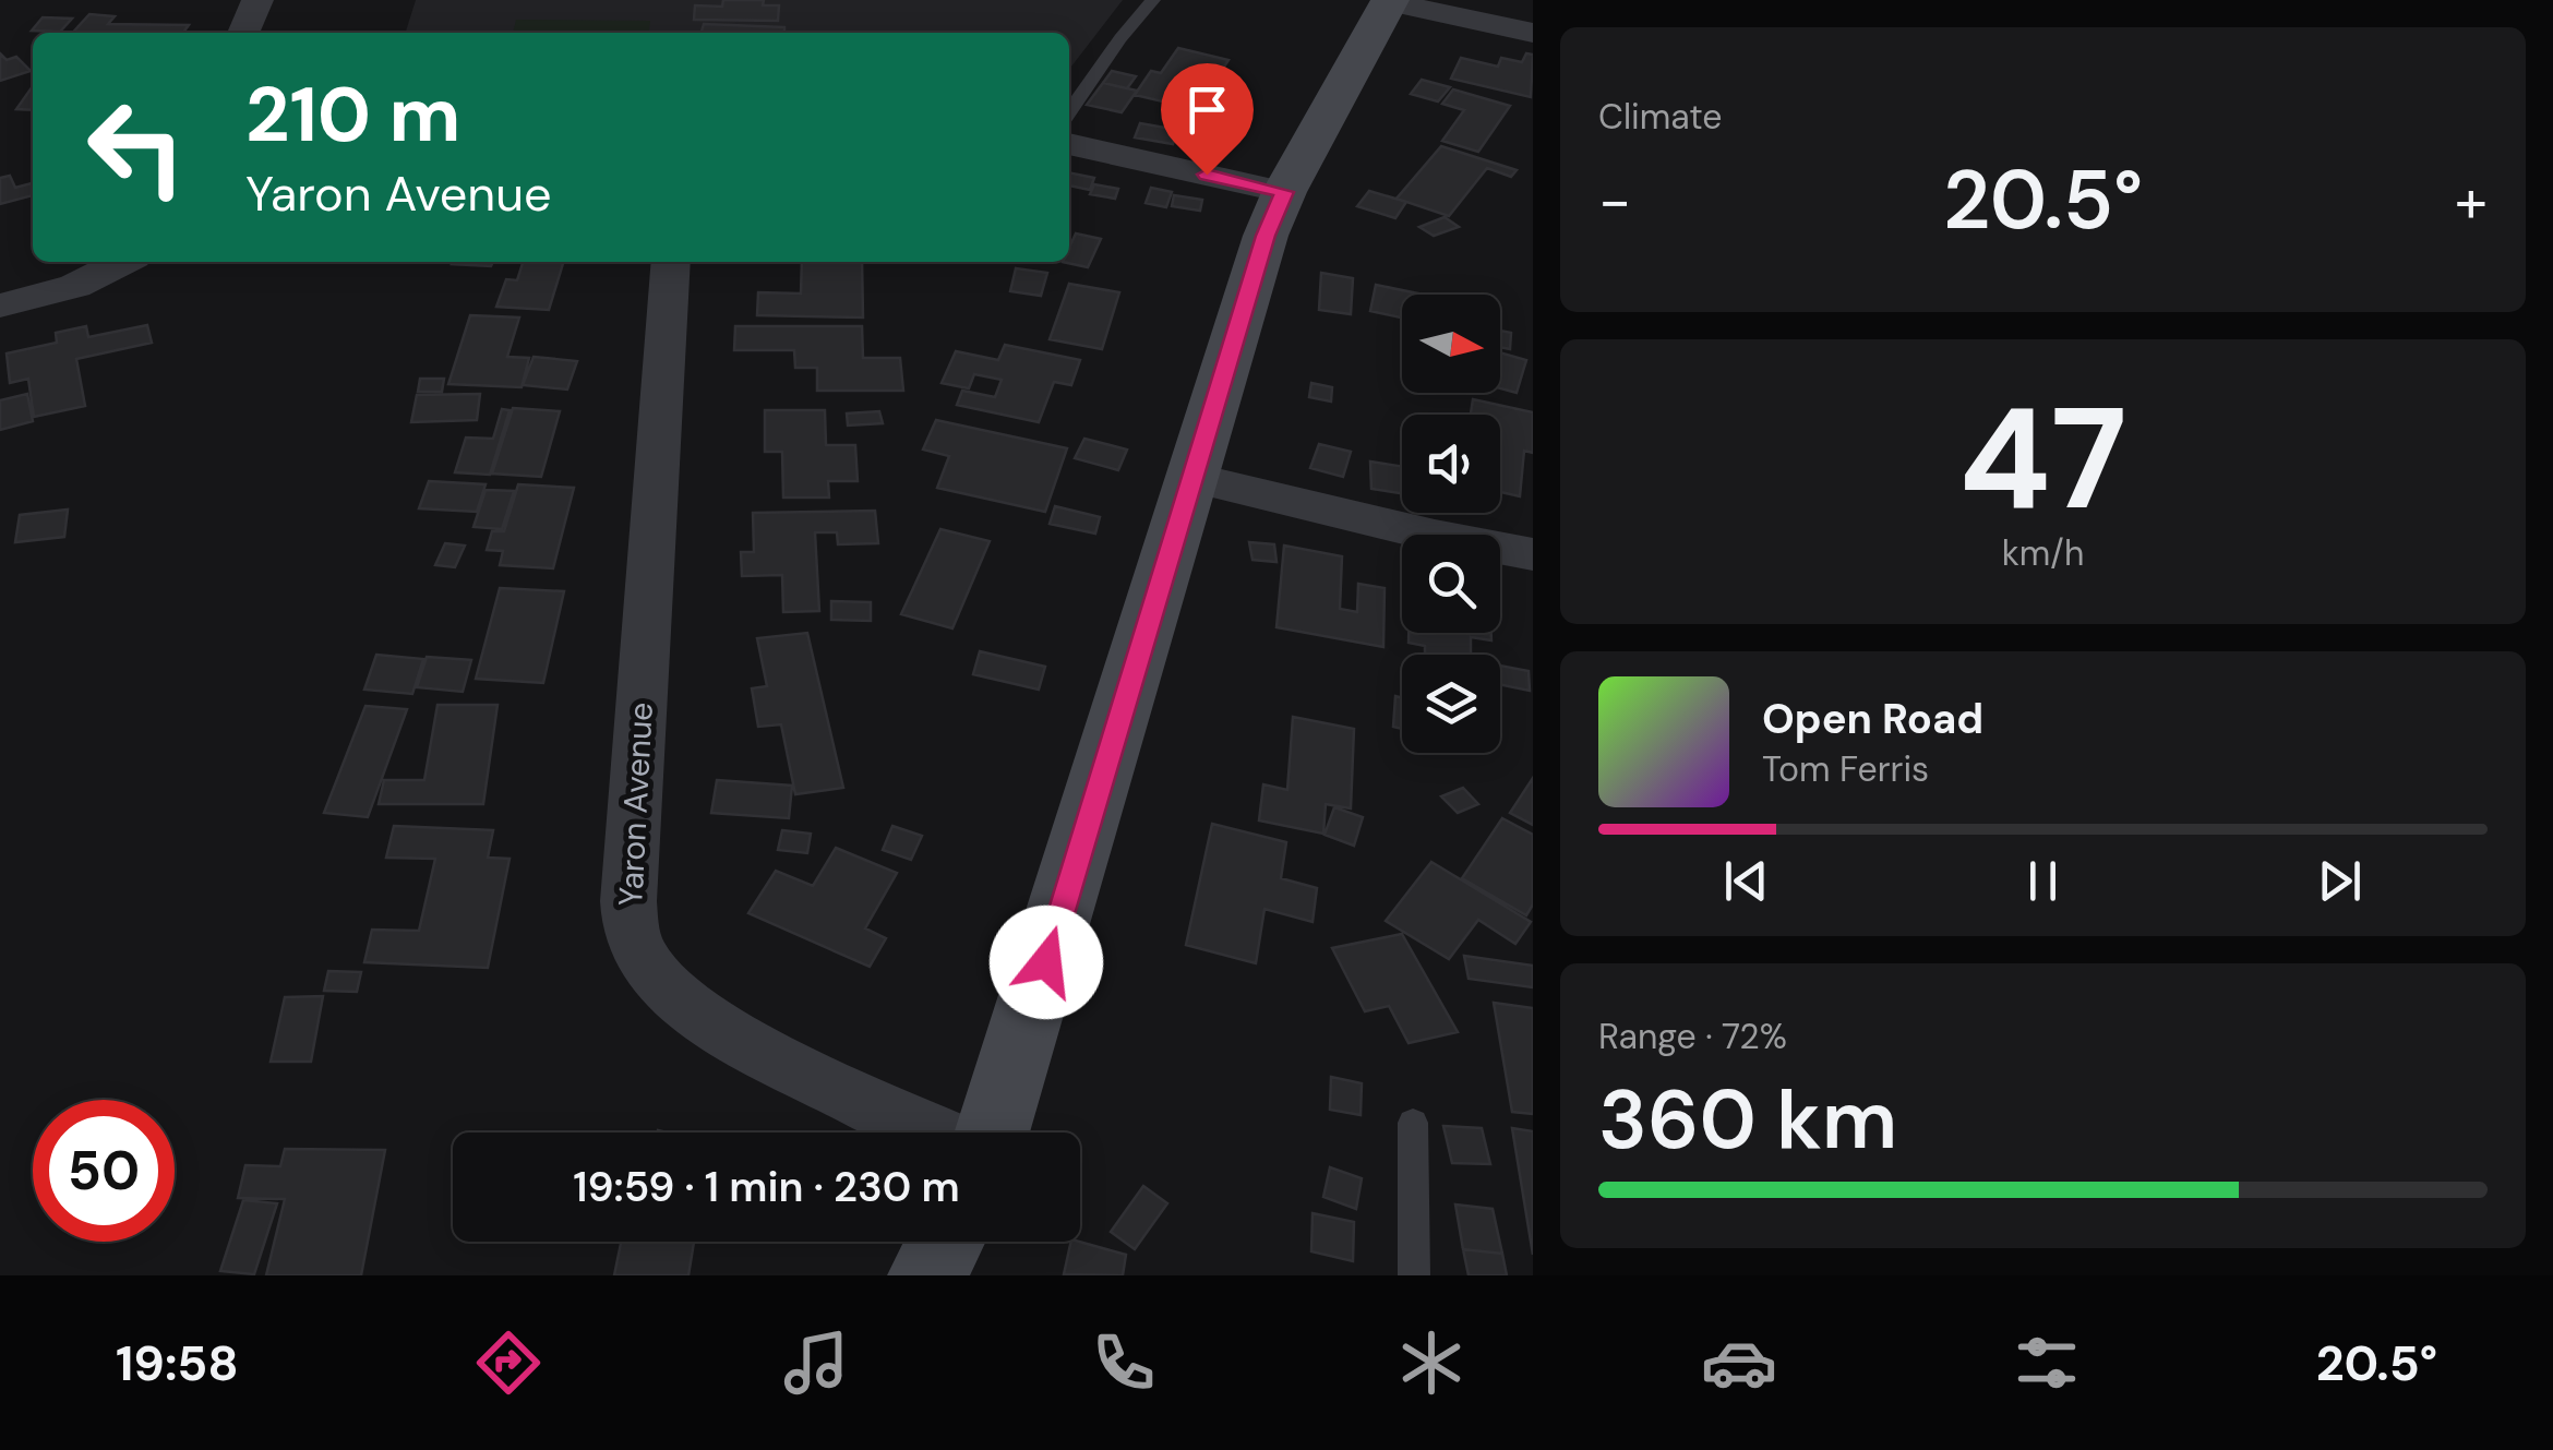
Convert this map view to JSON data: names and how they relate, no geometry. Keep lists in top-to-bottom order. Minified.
{"streets":{"street":["Yaron Avenue"]},"north":"right","page":{"tile":["Climate",["47","km/h"],["Range · 72%","360 km"]],"turn":["210 m","Yaron Avenue"],"heat":["−","20.5°","+"],"song":["Open Road","Tom Ferris"],"limit":"50","trip":"19:59 · 1 min · 230 m","tabs":["19:58","20.5°"]}}
